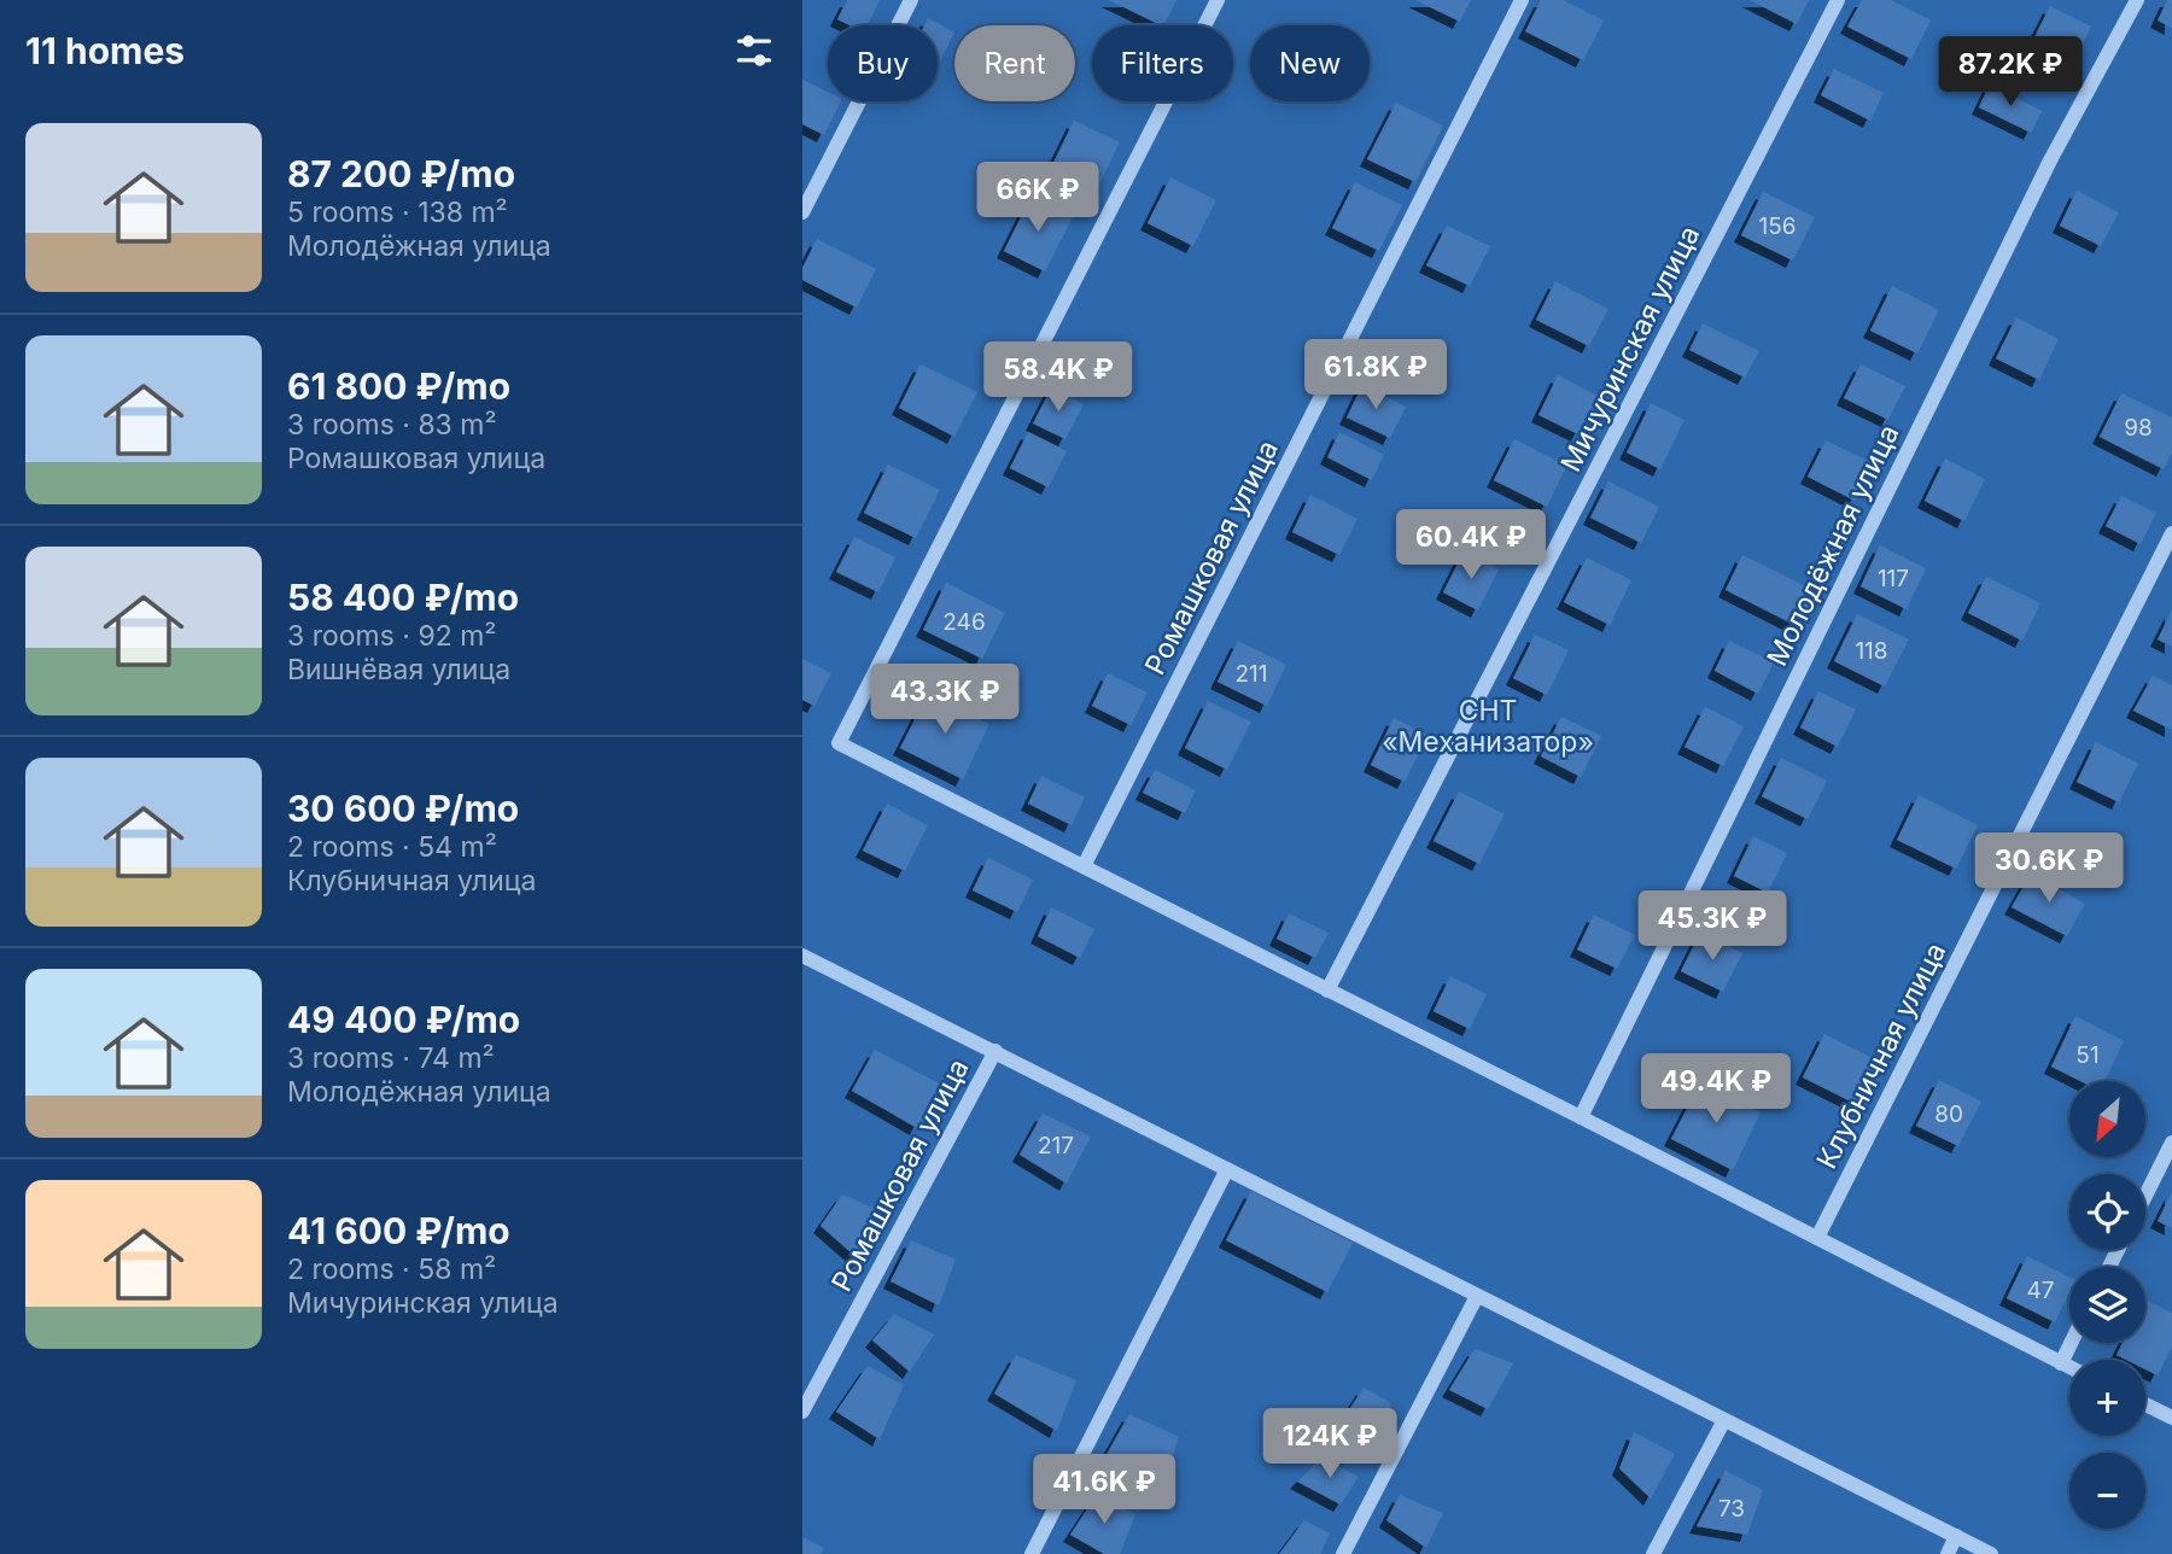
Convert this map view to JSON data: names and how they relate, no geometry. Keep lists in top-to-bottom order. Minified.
{"streets":{"street":["Мичуринская улица","Молодёжная улица","Ромашковая улица","Клубничная улица"]},"parks":["СНТ «Механизатор»"],"house_numbers":["156","98","117","246","118","211","51","80","217","47","73"],"north":"bottom left","page":{"heading":"11 homes","chip":["Buy","Rent","Filters","New"],"price":["87.2K ₽","66K ₽","61.8K ₽","58.4K ₽","60.4K ₽","43.3K ₽","30.6K ₽","45.3K ₽","49.4K ₽","124K ₽","41.6K ₽"],"list":[{"name":"87 200 ₽/mo","note":"5 rooms · 138 m² · Молодёжная улица"},{"name":"61 800 ₽/mo","note":"3 rooms · 83 m² · Ромашковая улица"},{"name":"58 400 ₽/mo","note":"3 rooms · 92 m² · Вишнёвая улица"},{"name":"30 600 ₽/mo","note":"2 rooms · 54 m² · Клубничная улица"},{"name":"49 400 ₽/mo","note":"3 rooms · 74 m² · Молодёжная улица"},{"name":"41 600 ₽/mo","note":"2 rooms · 58 m² · Мичуринская улица"}],"map_buttons":["+","−"]}}
